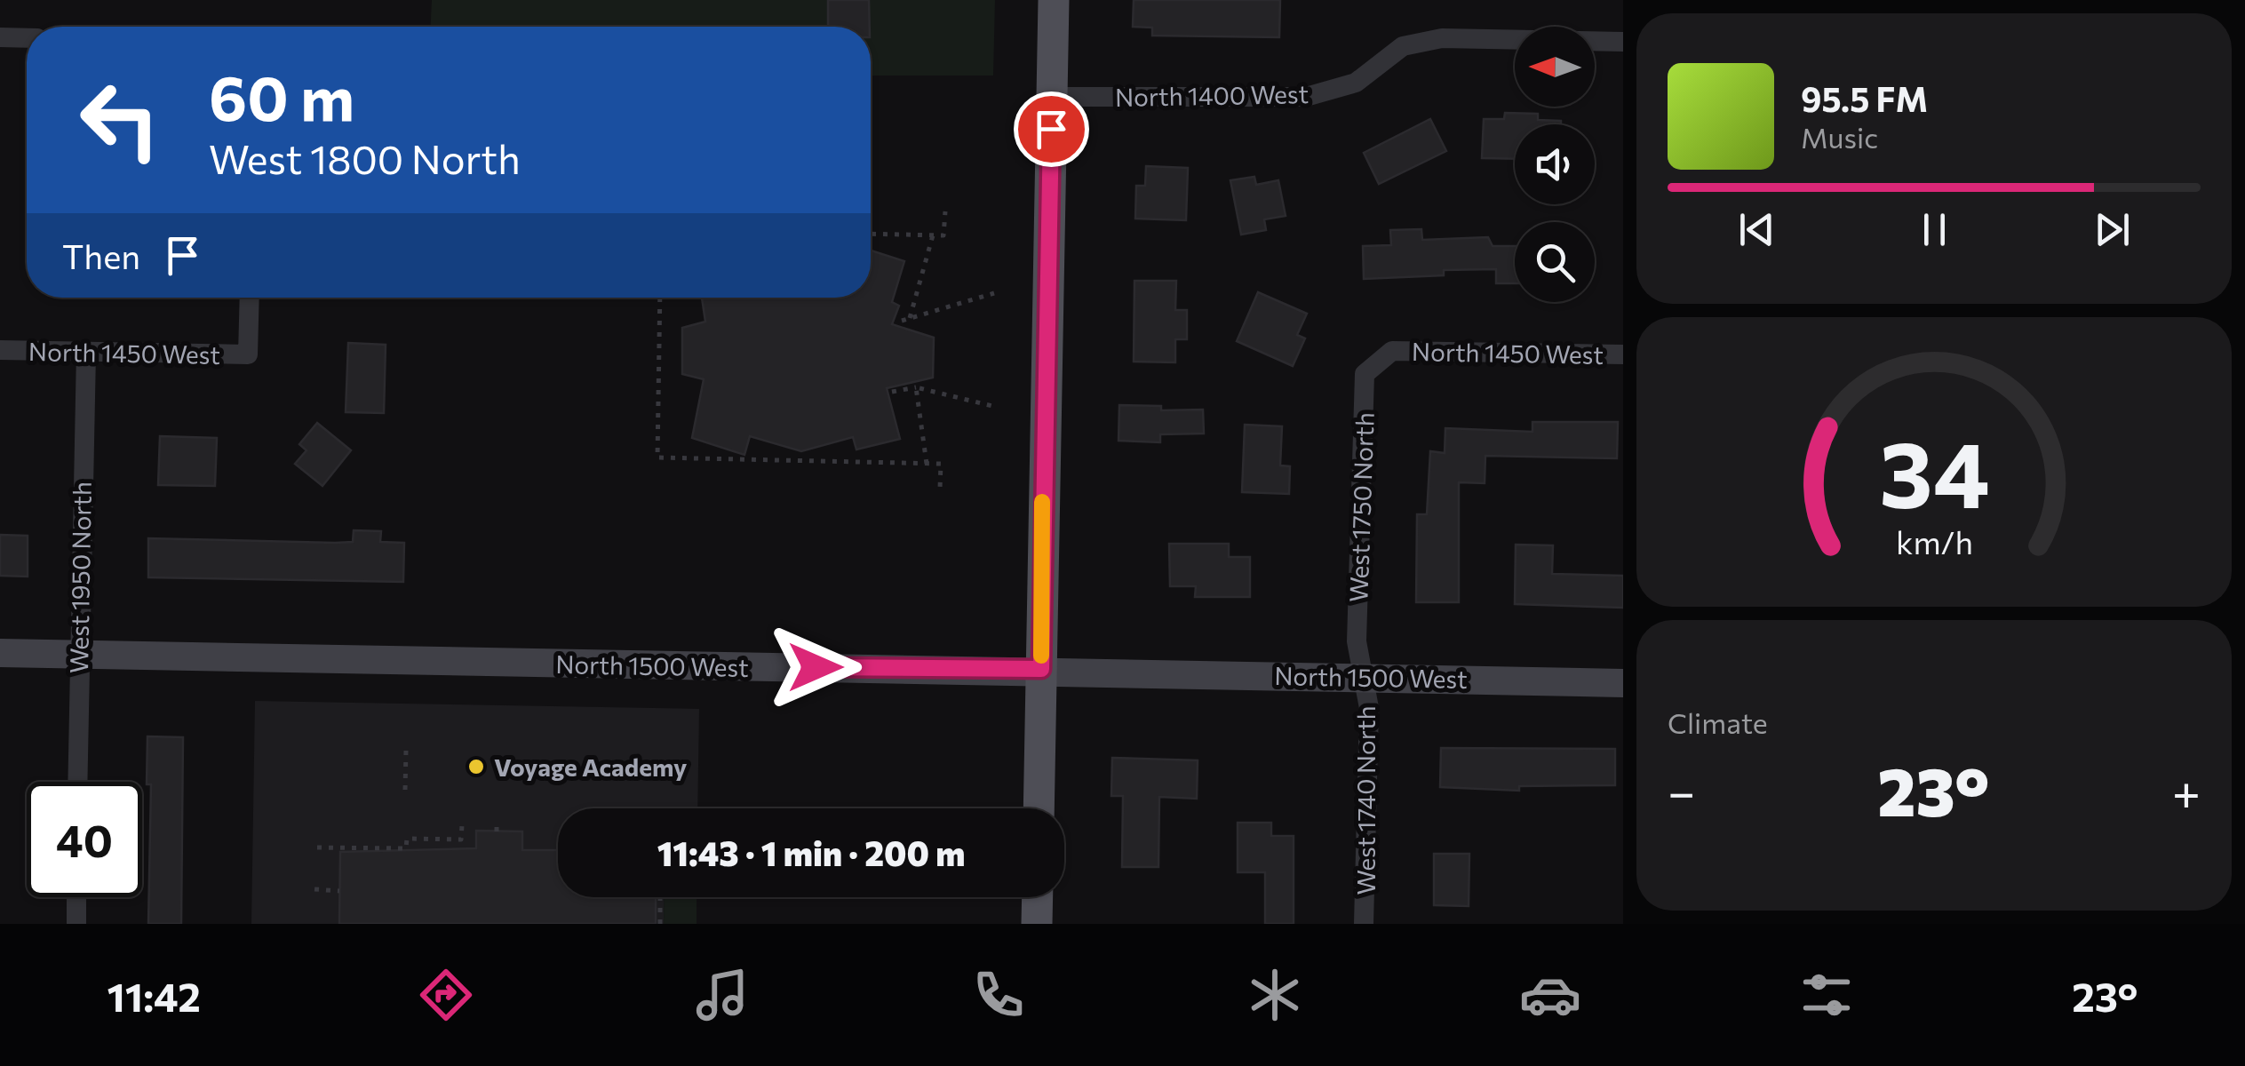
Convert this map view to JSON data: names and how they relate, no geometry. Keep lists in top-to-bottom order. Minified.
{"streets":{"street":["North 1400 West","North 1450 West","West 1750 North","West 1950 North","North 1500 West","West 1740 North"]},"crossings":[["North 1450 West","West 1750 North"],["North 1450 West","West 1950 North"],["West 1750 North","North 1500 West"],["West 1750 North","West 1740 North"],["West 1950 North","North 1500 West"],["North 1500 West","West 1740 North"]],"places":["Voyage Academy"],"north":"left","page":{"turn":["60 m","West 1800 North"],"song":["95.5 FM","Music"],"then":"Then","tile":"Climate","heat":["−","23°","+"],"limit":"40","trip":"11:43 · 1 min · 200 m","tabs":["11:42","23°"],"gauge":["34","km/h"]}}
